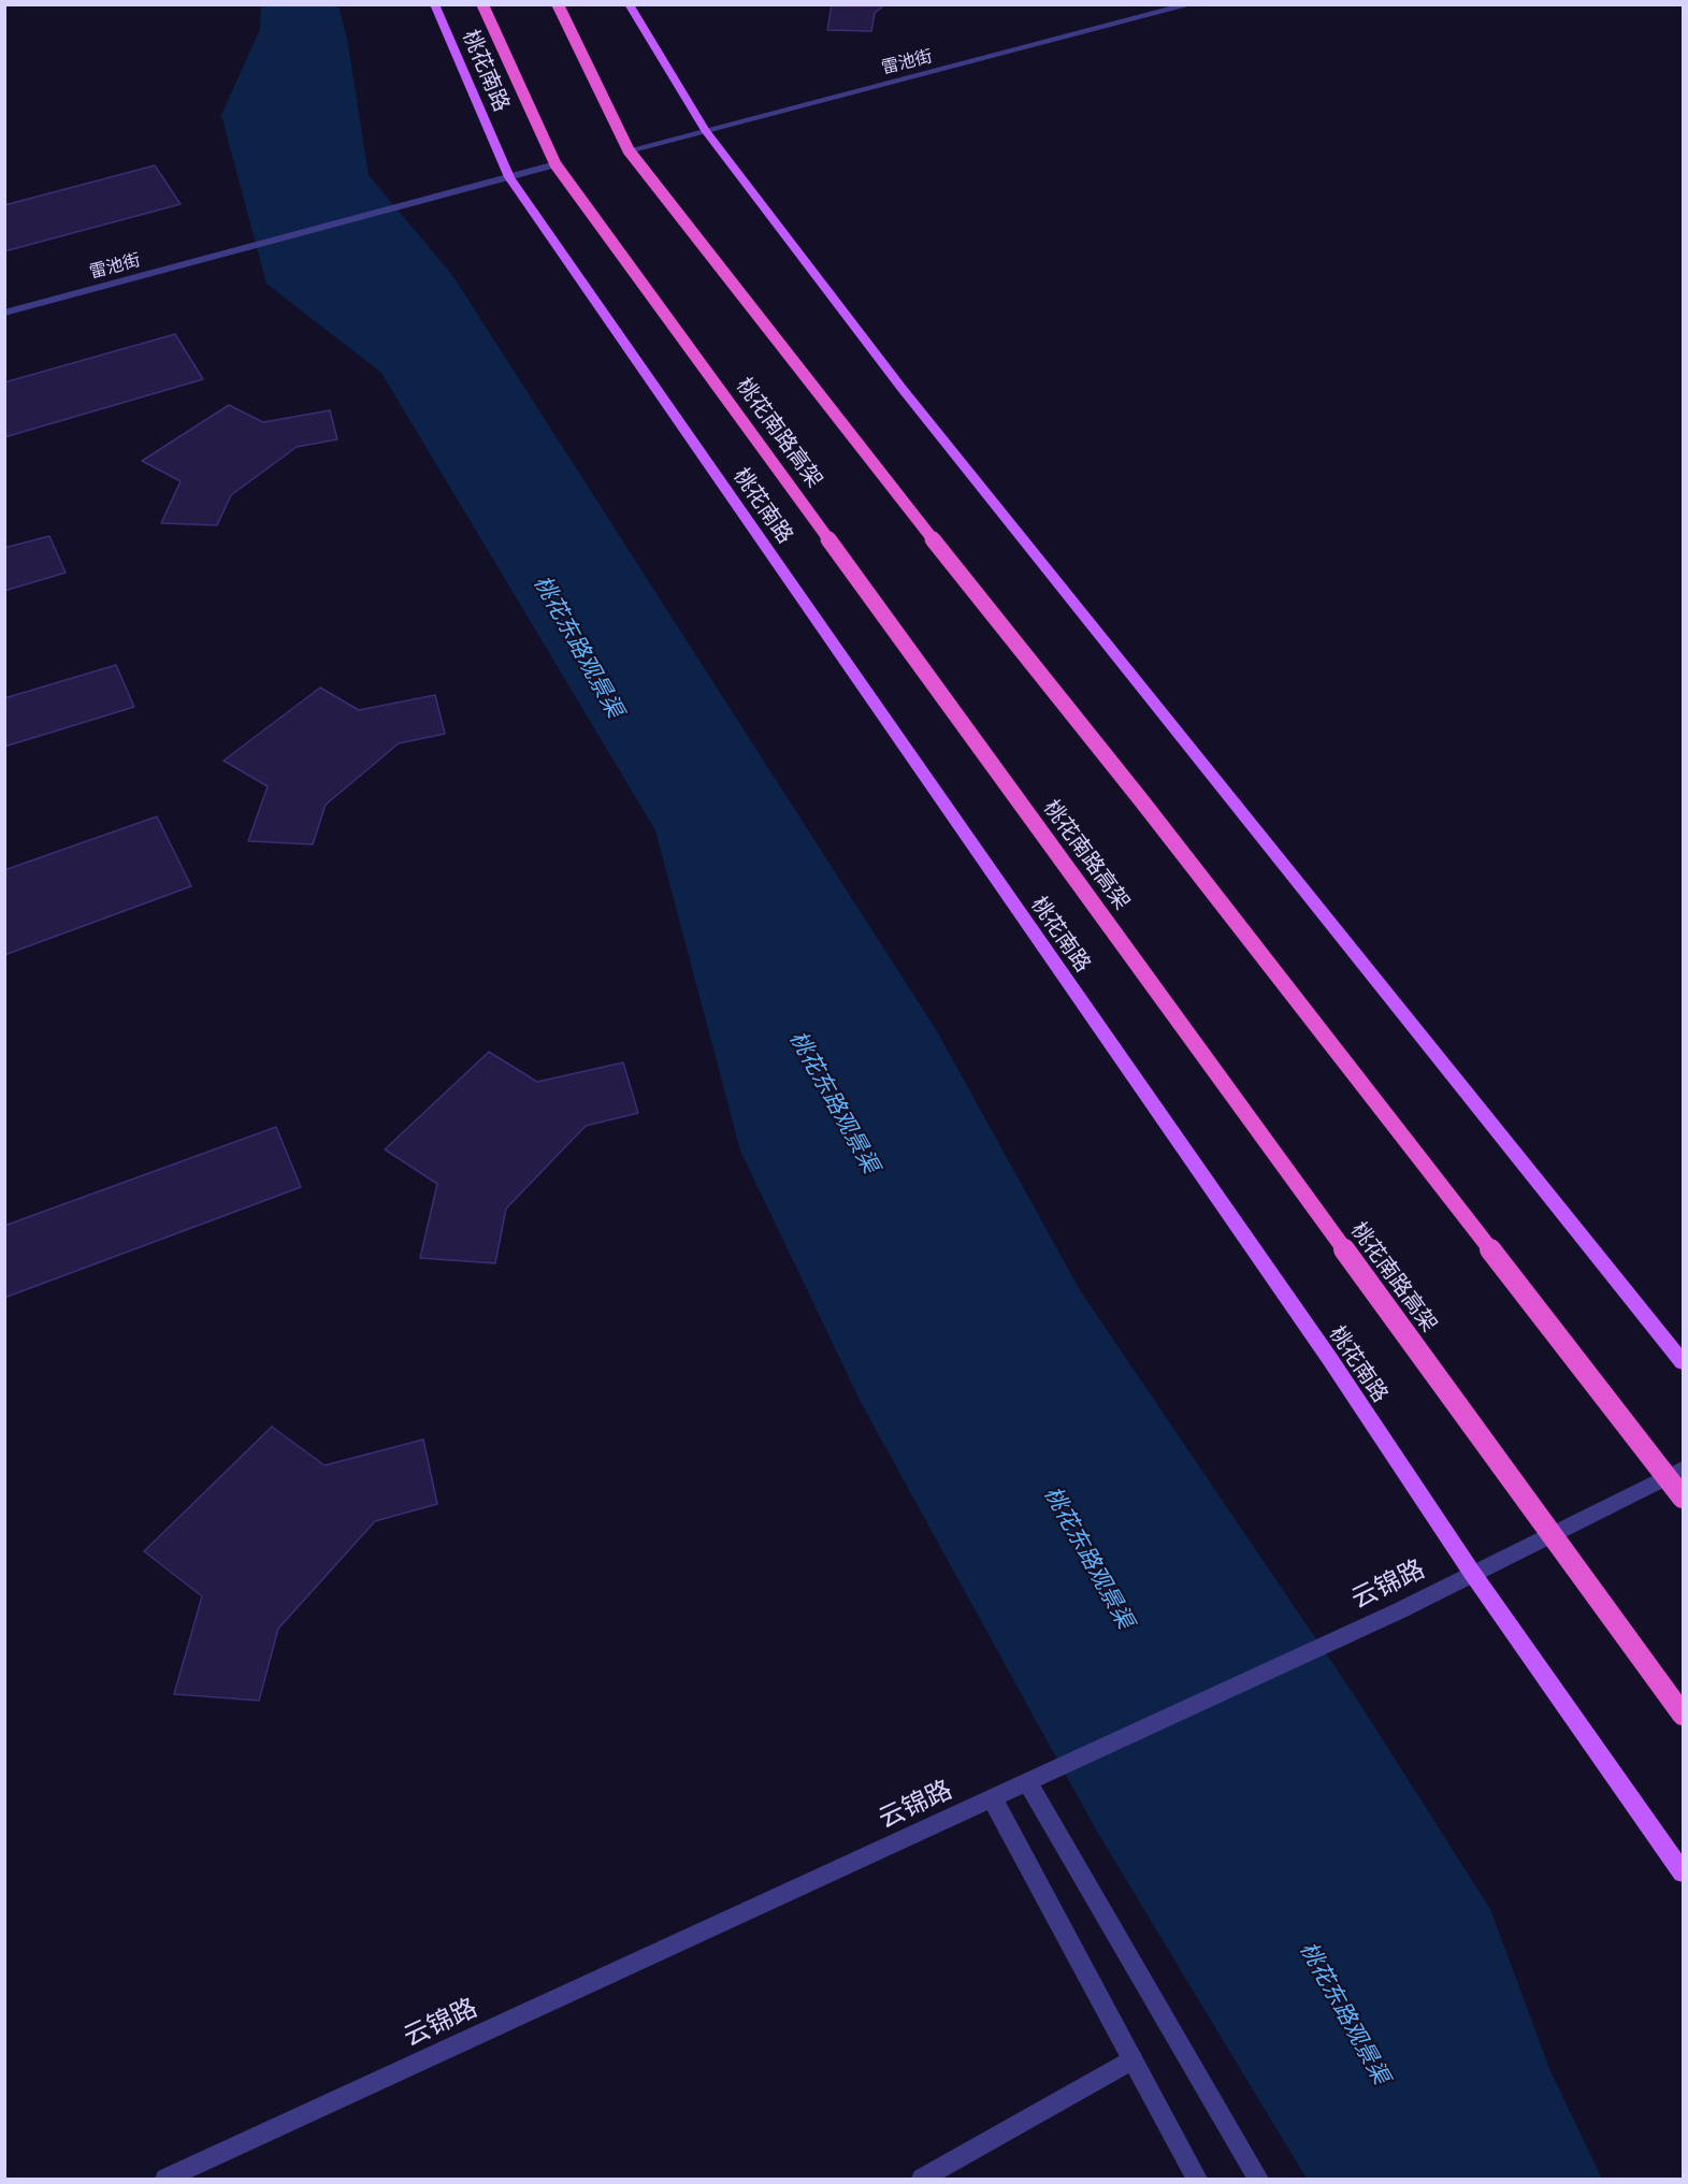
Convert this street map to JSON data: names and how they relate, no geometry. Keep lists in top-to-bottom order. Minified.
{"streets":{"highway":["桃花南路高架"],"main road":["桃花南路"],"street":["雷池街","云锦路"]},"crossings":[["雷池街","桃花南路"],["雷池街","桃花南路高架"],["桃花南路","云锦路"]],"water":["桃花东路观景渠"]}
